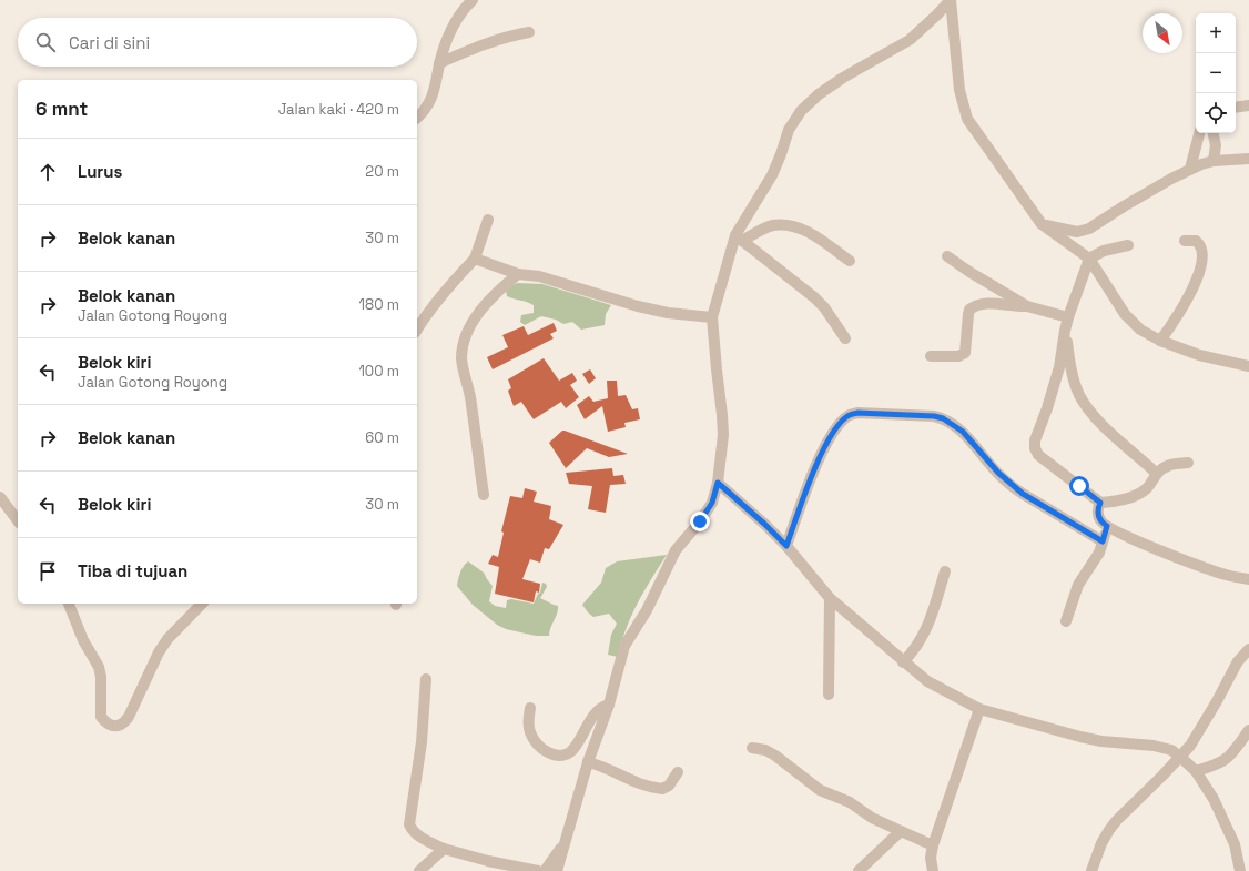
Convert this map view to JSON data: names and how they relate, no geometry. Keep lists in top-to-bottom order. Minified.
{"north":"bottom right","page":{"map_buttons":["+","−"],"search":"Cari di sini","heading":["6 mnt","Jalan kaki · 420 m"],"list":[["Lurus","20 m"],["Belok kanan","30 m"],["Belok kanan","Jalan Gotong Royong","180 m"],["Belok kiri","Jalan Gotong Royong","100 m"],["Belok kanan","60 m"],["Belok kiri","30 m"],"Tiba di tujuan"]}}
